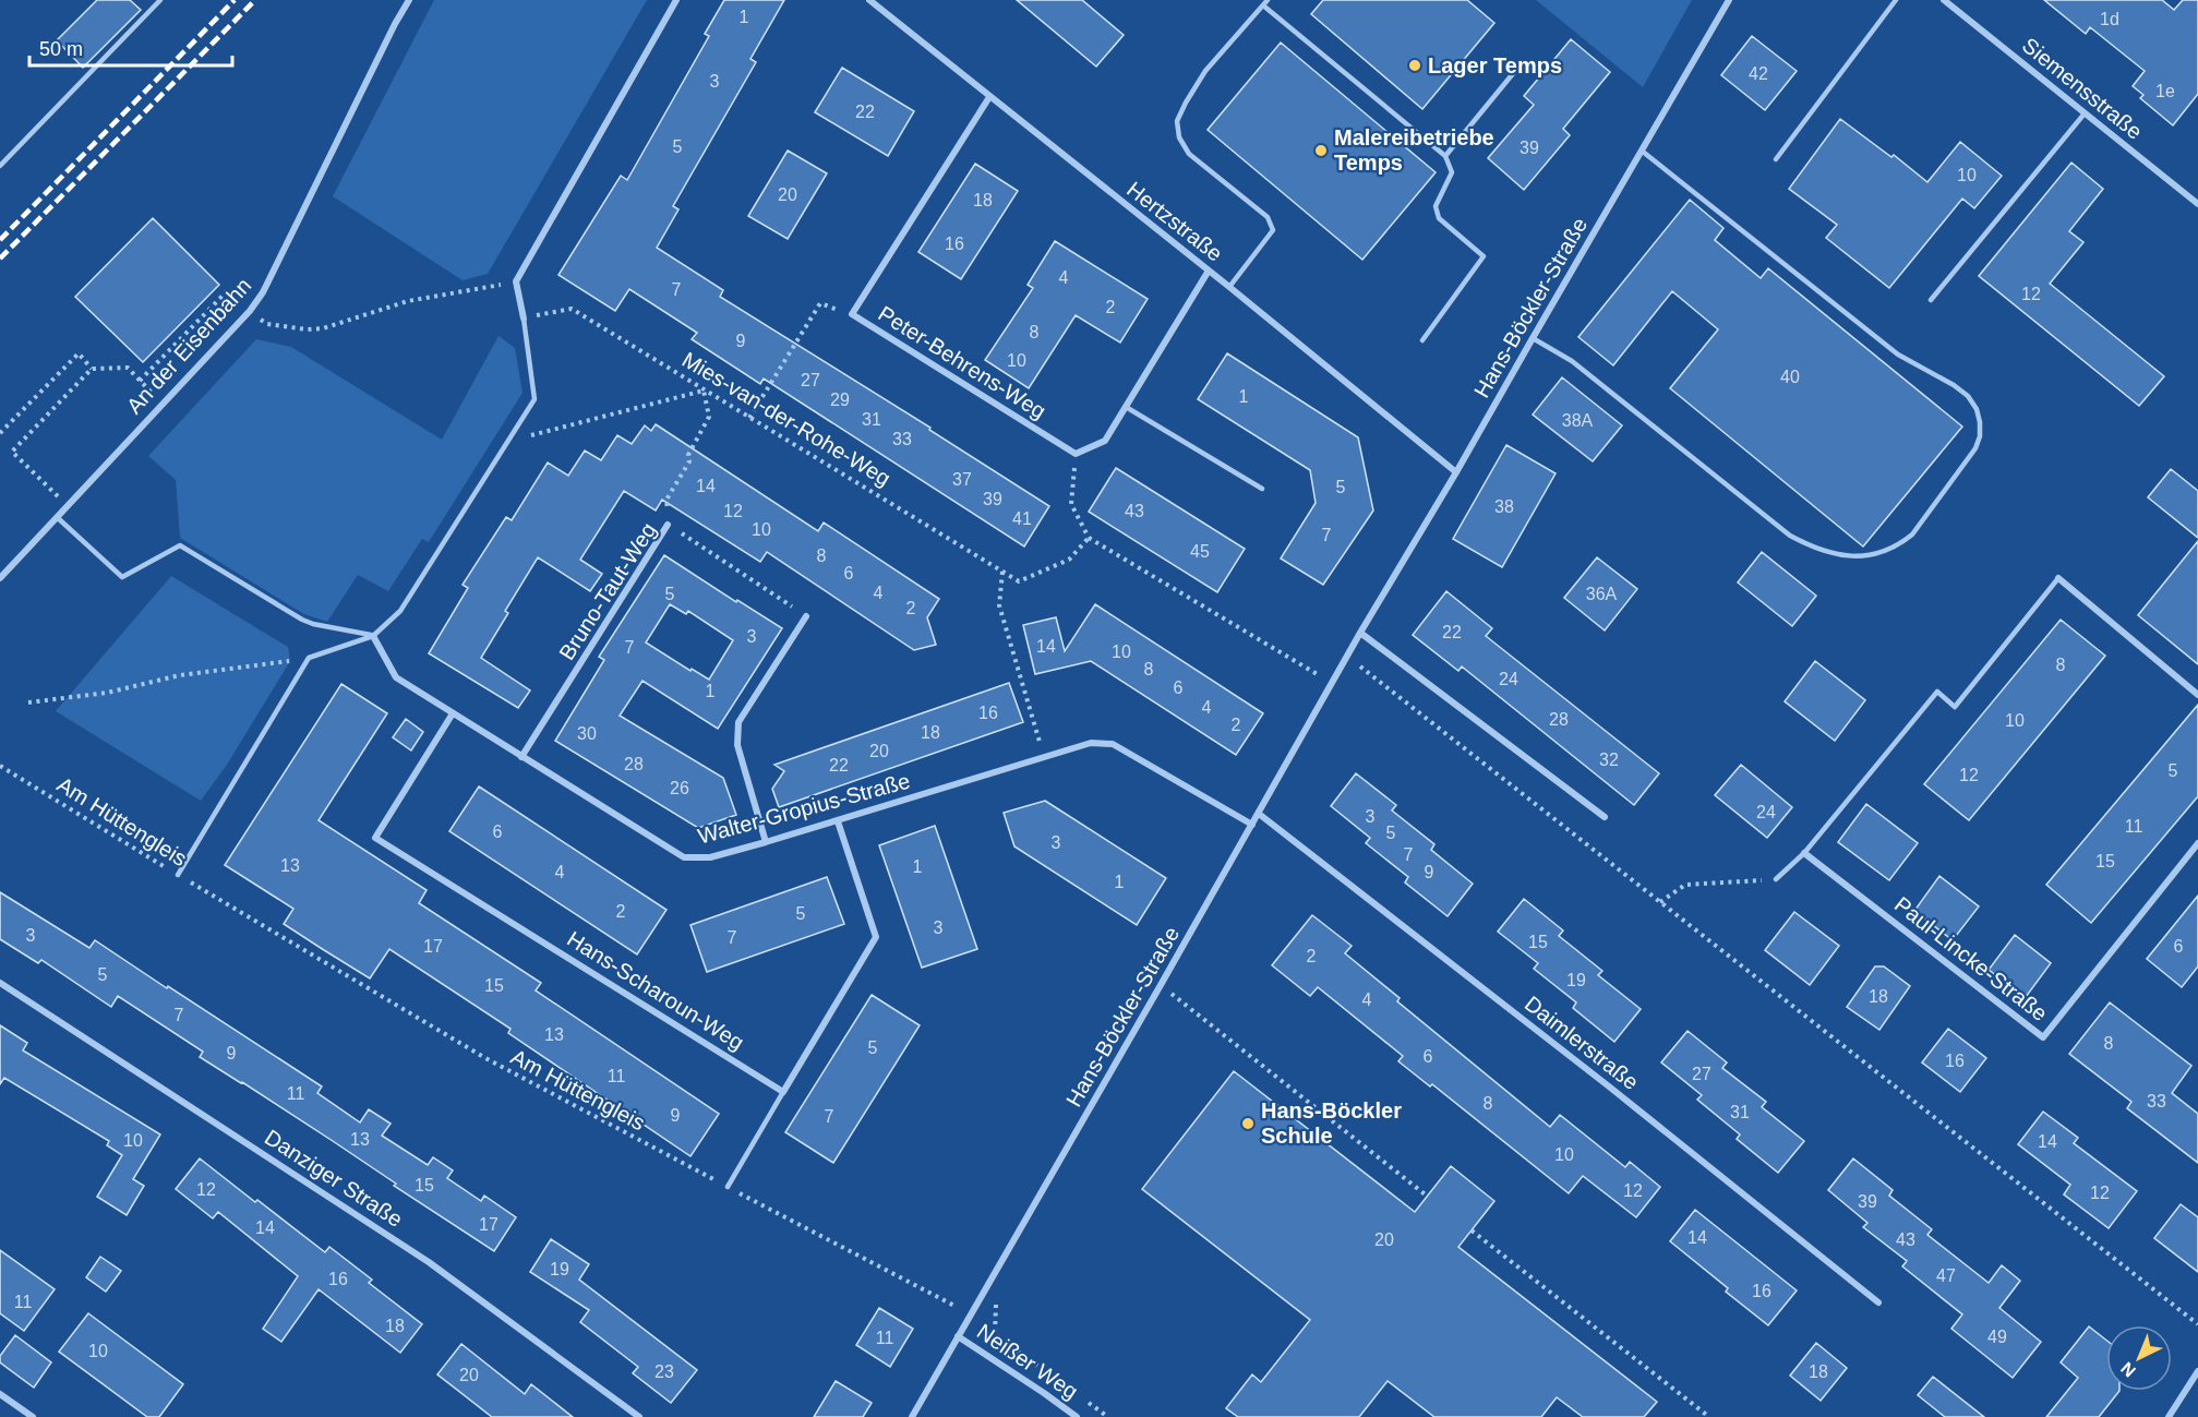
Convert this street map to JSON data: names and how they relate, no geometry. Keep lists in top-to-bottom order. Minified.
{"streets":{"street":["Siemensstraße","Hertzstraße","Hans-Böckler-Straße","An der Eisenbahn","Peter-Behrens-Weg","Bruno-Taut-Weg","Walter-Gropius-Straße","Paul-Lincke-Straße","Hans-Scharoun-Weg","Daimlerstraße","Danziger Straße","Neißer Weg"],"path":["Mies-van-der-Rohe-Weg","Am Hüttengleis"]},"crossings":[["Hertzstraße","Hans-Böckler-Straße"],["Hertzstraße","Peter-Behrens-Weg"],["Hans-Böckler-Straße","Walter-Gropius-Straße"],["Hans-Böckler-Straße","Am Hüttengleis"],["Hans-Böckler-Straße","Daimlerstraße"],["Hans-Böckler-Straße","Neißer Weg"],["Bruno-Taut-Weg","Walter-Gropius-Straße"],["Walter-Gropius-Straße","Hans-Scharoun-Weg"]],"places":["Lager Temps","Malereibetriebe Temps","Hans-Böckler Schule"],"house_numbers":["1","1d","42","3","1e","22","5","39","10","20","18","16","4","7","12","2","8","9","10","40","27","1","29","31","38A","33","37","14","5","39","38","12","43","41","10","7","45","8","6","4","5","36A","2","22","3","14","7","10","8","8","24","6","1","4","16","28","10","2","18","30","20","32","28","22","5","12","26","24","3","11","6","5","3","7","15","13","1","4","9","1","2","5","3","3","7","15","17","6","2","5","19","15","18","4","7","13","8","5","9","6","16","27","11","11","33","8","31","9","7","13","10","14","10","15","12","12","12","39","17","14","14","20","43","19","47","16","16","11","18","49","11","10","23","18","20"],"scale_bar":"50 m","north":"bottom left"}
